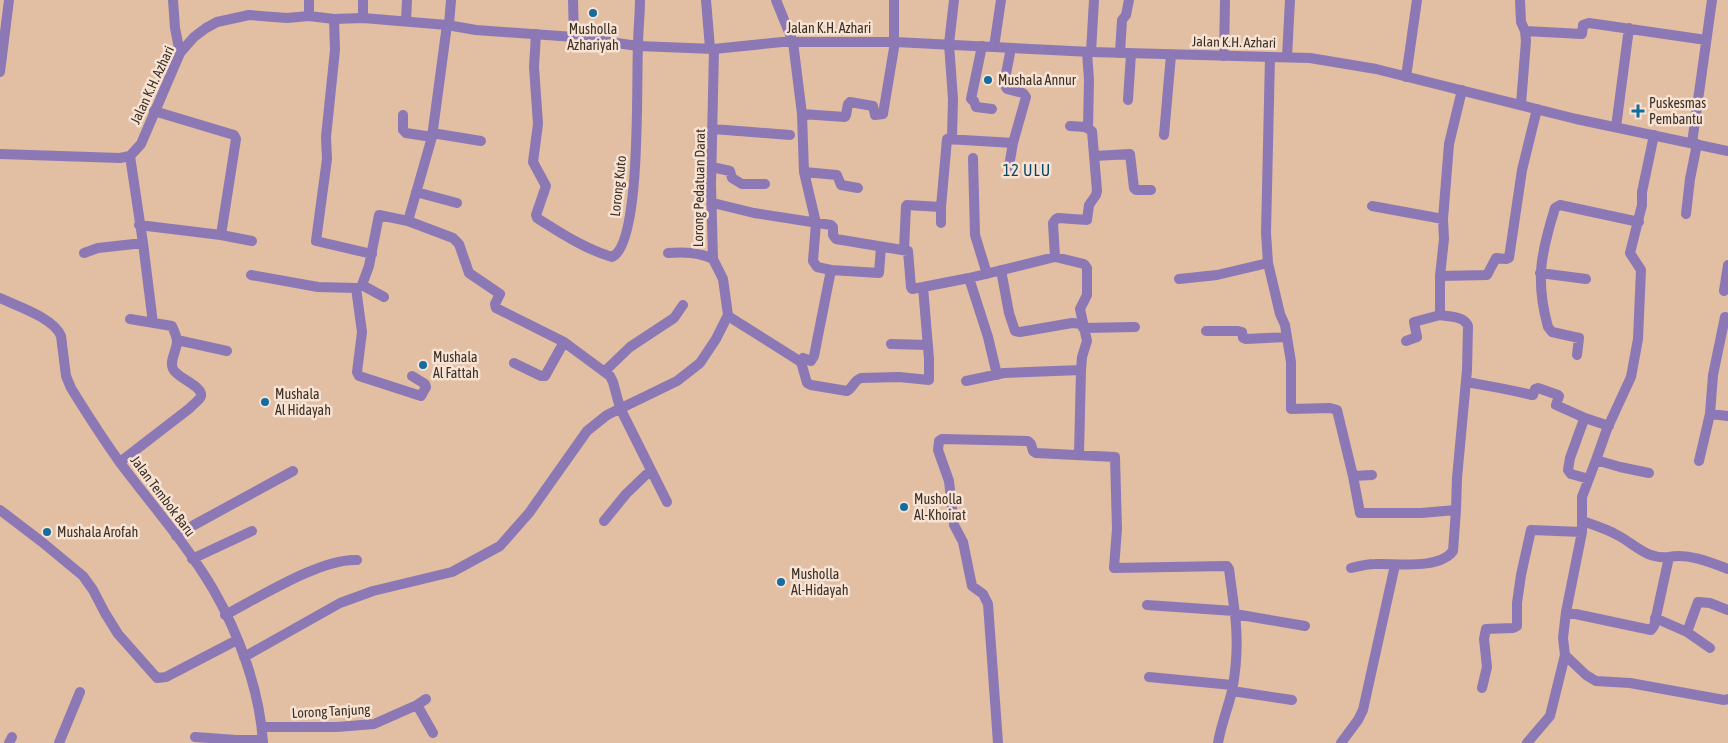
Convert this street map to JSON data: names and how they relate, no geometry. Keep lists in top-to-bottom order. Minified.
{"streets":{"street":["Jalan K.H. Azhari","Lorong Kuto","Lorong Pedatuan Darat","Jalan Tembok Baru","Lorong Tanjung"]},"crossings":[["Jalan K.H. Azhari","Lorong Kuto"],["Jalan K.H. Azhari","Lorong Pedatuan Darat"],["Jalan Tembok Baru","Lorong Tanjung"]],"districts":["12 ULU"],"places":{"other":["Musholla Azhariyah","Mushala Annur","Mushala Al Fattah","Mushala Al Hidayah","Musholla Al-Khoirat","Mushala Arofah","Musholla Al-Hidayah"],"health":["Puskesmas Pembantu"]}}
